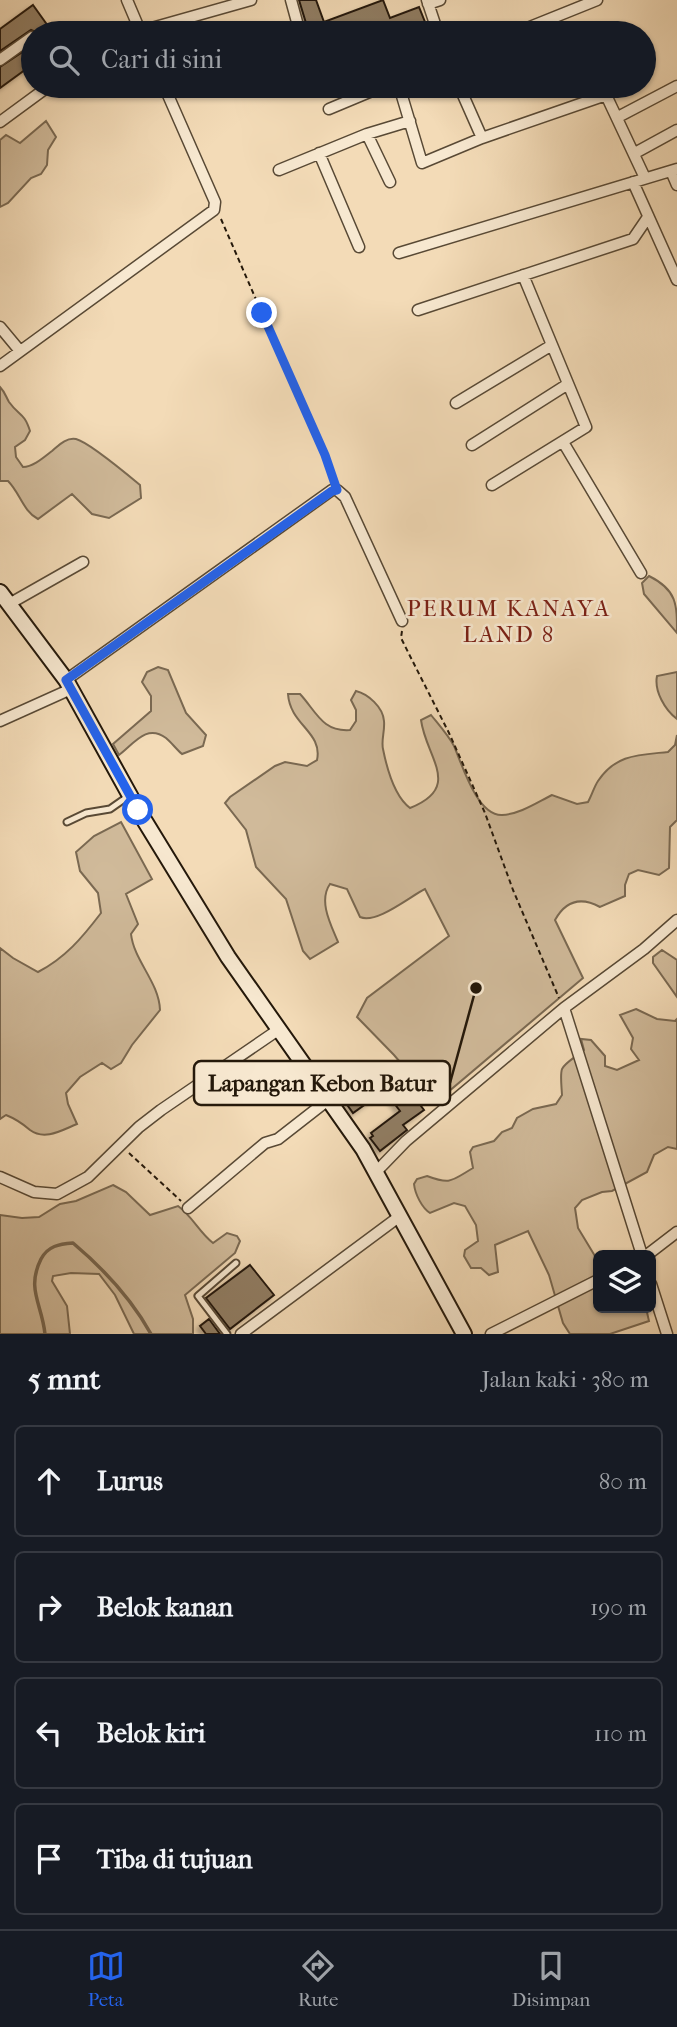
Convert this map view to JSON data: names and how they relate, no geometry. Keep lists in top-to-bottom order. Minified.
{"districts":["PERUM KANAYA LAND 8"],"places":["Lapangan Kebon Batur"],"page":{"search":"Cari di sini","heading":["5 mnt","Jalan kaki · 380 m"],"list":[["Lurus","80 m"],["Belok kanan","190 m"],["Belok kiri","110 m"],"Tiba di tujuan"],"nav":["Peta","Rute","Disimpan"]}}
